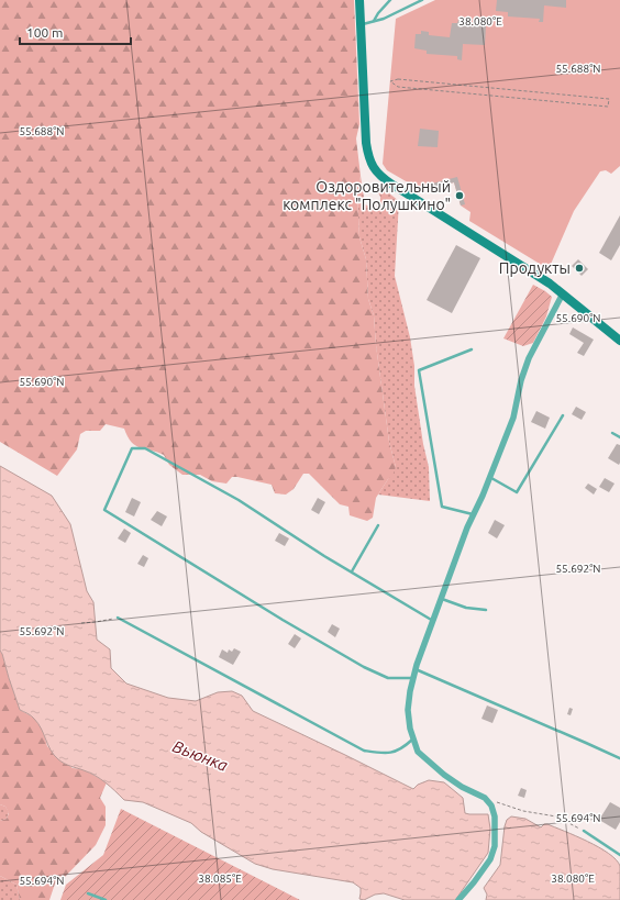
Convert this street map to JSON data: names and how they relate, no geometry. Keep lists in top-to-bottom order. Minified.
{"water":["Вьюнка"],"places":["Оздоровительный комплекс \"Полушкино\"","Продукты"],"scale_bar":"100 m","coordinates":["38.080°E","55.688°N","55.690°N","55.692°N","55.694°N","38.085°E"]}
